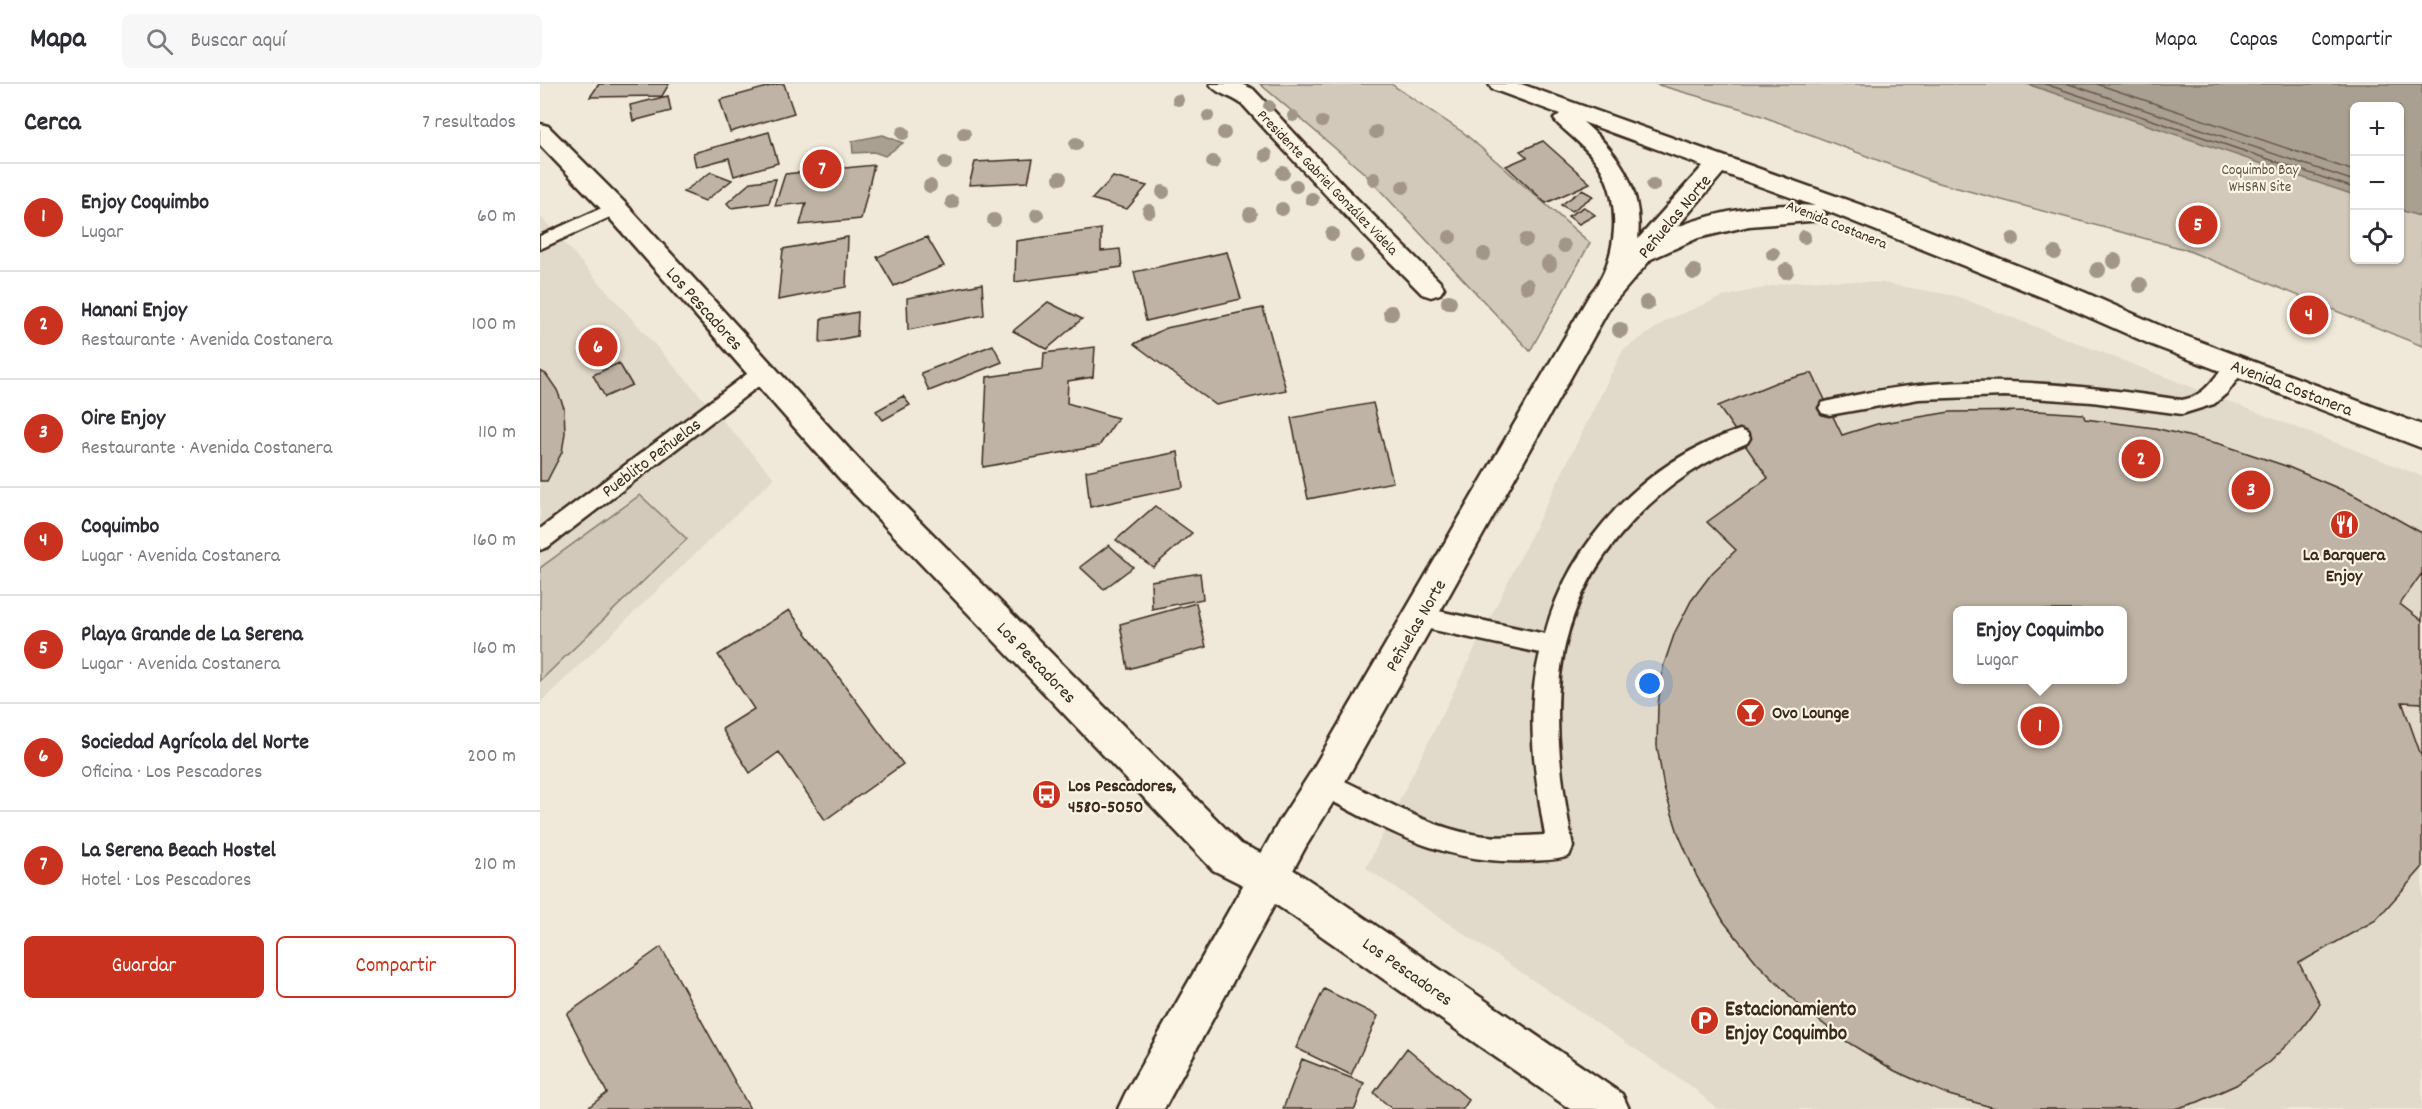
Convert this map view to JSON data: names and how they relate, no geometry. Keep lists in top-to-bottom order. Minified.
{"streets":{"main road":["Presidente Gabriel González Videla","Peñuelas Norte","Avenida Costanera","Los Pescadores"],"lane":["Pueblito Peñuelas"]},"crossings":[["Peñuelas Norte","Avenida Costanera"],["Peñuelas Norte","Los Pescadores"],["Los Pescadores","Pueblito Peñuelas"]],"parks":["Coquimbo Bay WHSRN Site"],"places":{"restaurant":["La Barquera Enjoy"],"bar":["Ovo Lounge"],"bus stop":["Los Pescadores, 4580-5050"],"parking":["Estacionamiento Enjoy Coquimbo"]},"page":{"header":"Mapa","search":"Buscar aquí","nav":["Mapa","Capas","Compartir"],"heading":["Cerca","7 resultados"],"map_buttons":["+","−"],"pins":["7","5","4","6","2","3","1"],"list":[{"mark":"1","name":"Enjoy Coquimbo","note":"Lugar","value":"60 m"},{"mark":"2","name":"Hanani Enjoy","note":"Restaurante · Avenida Costanera","value":"100 m"},{"mark":"3","name":"Oire Enjoy","note":"Restaurante · Avenida Costanera","value":"110 m"},{"mark":"4","name":"Coquimbo","note":"Lugar · Avenida Costanera","value":"160 m"},{"mark":"5","name":"Playa Grande de La Serena","note":"Lugar · Avenida Costanera","value":"160 m"},{"mark":"6","name":"Sociedad Agrícola del Norte","note":"Oficina · Los Pescadores","value":"200 m"},{"mark":"7","name":"La Serena Beach Hostel","note":"Hotel · Los Pescadores","value":"210 m"}],"popup":["Enjoy Coquimbo","Lugar"],"buttons":["Guardar","Compartir"]}}
